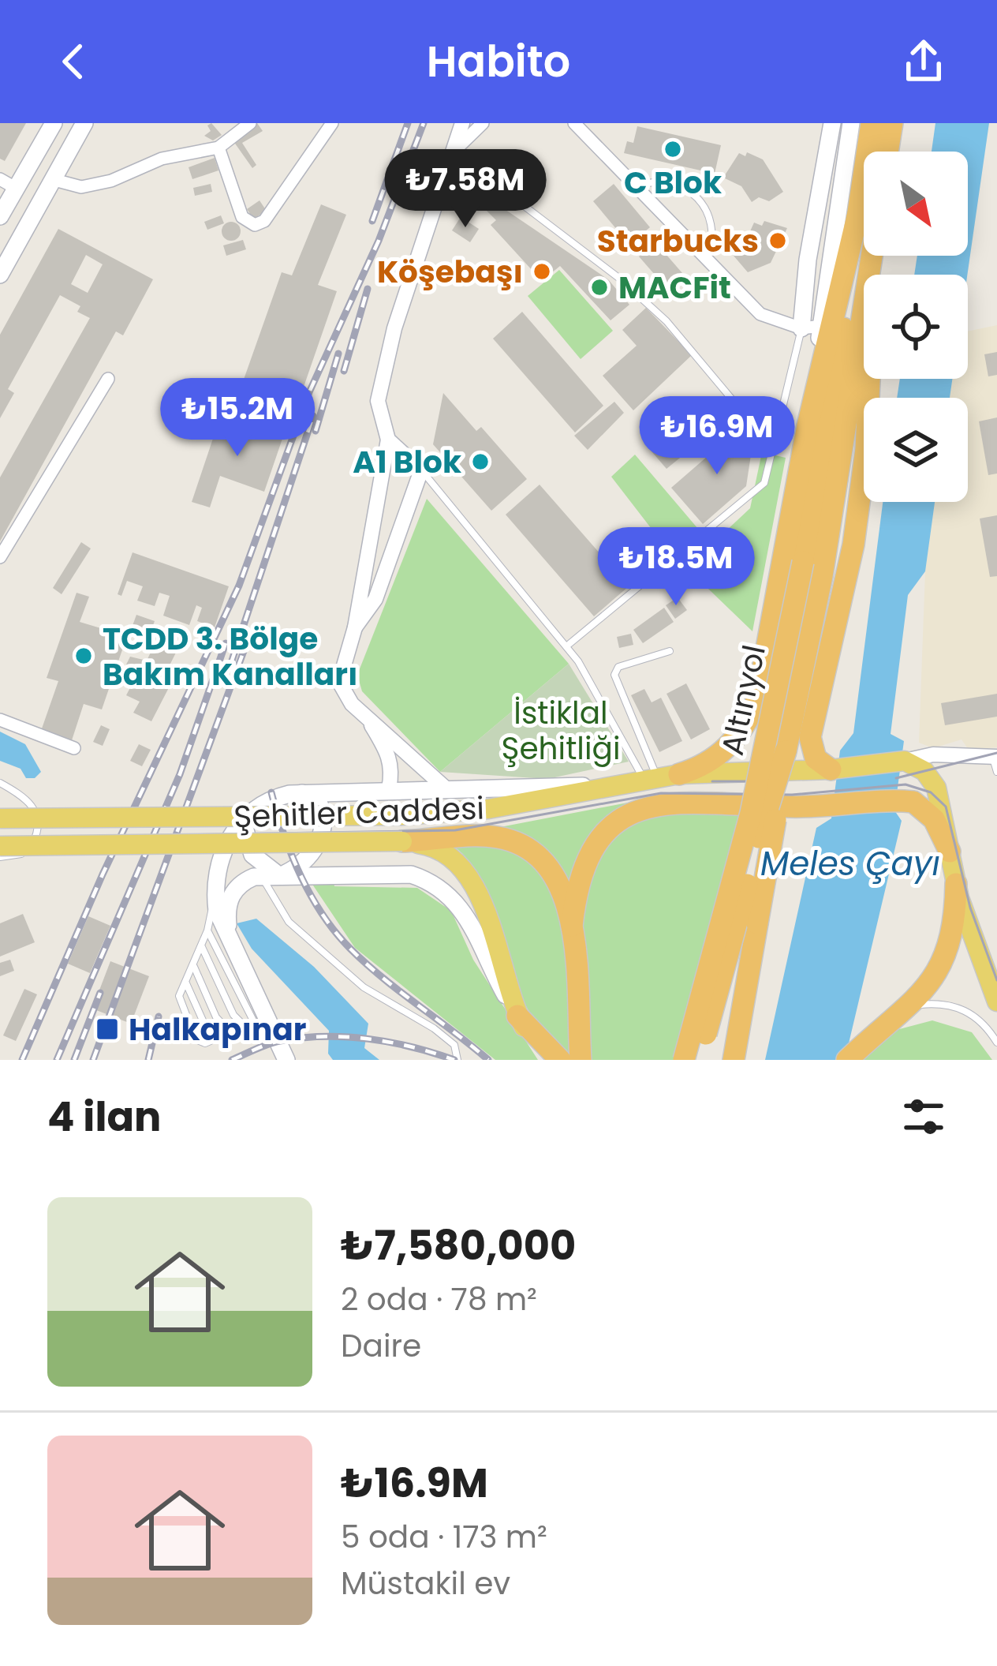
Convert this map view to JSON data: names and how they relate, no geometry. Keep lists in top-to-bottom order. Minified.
{"streets":{"highway":["Altınyol"],"main road":["Şehitler Caddesi"]},"water":["Meles Çayı"],"parks":["İstiklal Şehitliği"],"places":{"other":["C Blok","Starbucks","Köşebaşı","MACFit","A1 Blok","TCDD 3. Bölge Bakım Kanalları"],"transit":["Halkapınar"]},"north":"bottom right","page":{"header":"Habito","price":["₺7.58M","₺15.2M","₺16.9M","₺18.5M"],"heading":"4 ilan","list":[{"name":"₺7,580,000","note":"2 oda · 78 m² · Daire"},{"name":"₺16.9M","note":"5 oda · 173 m² · Müstakil ev"}]}}
